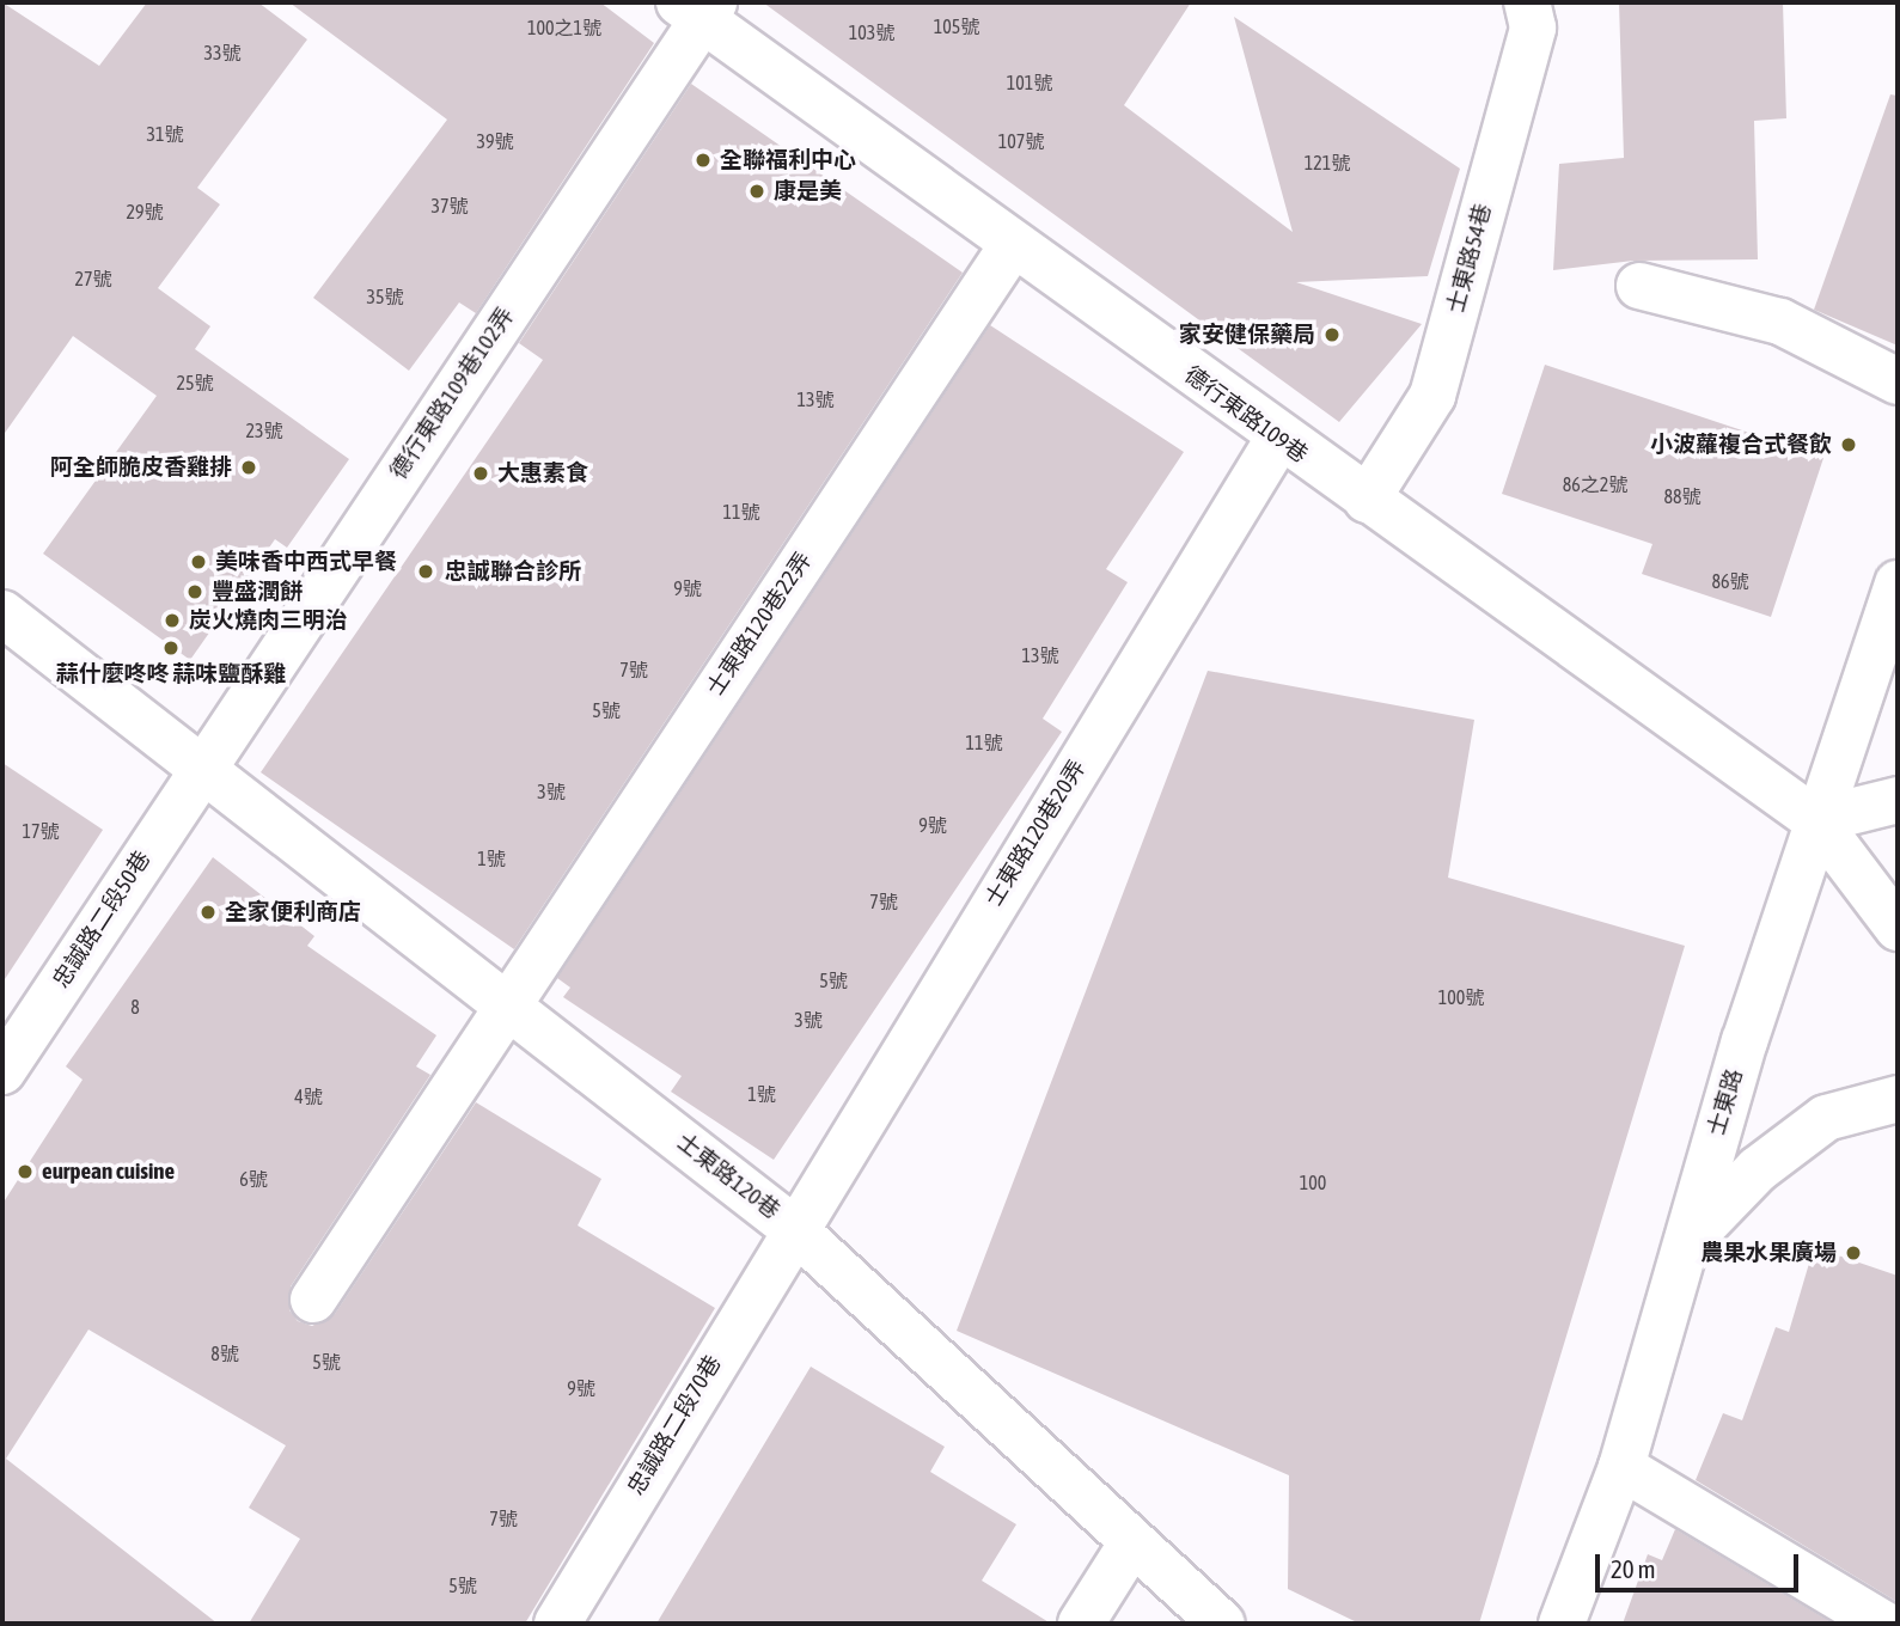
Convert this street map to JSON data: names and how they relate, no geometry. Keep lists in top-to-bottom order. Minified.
{"streets":{"street":["士東路54巷","德行東路109巷102弄","德行東路109巷","士東路120巷22弄","士東路120巷20弄","忠誠路二段50巷","士東路","士東路120巷","忠誠路二段70巷"]},"crossings":[["士東路54巷","德行東路109巷"],["德行東路109巷102弄","德行東路109巷"],["德行東路109巷102弄","忠誠路二段50巷"],["德行東路109巷102弄","士東路120巷"],["德行東路109巷","士東路120巷22弄"],["德行東路109巷","士東路120巷20弄"],["德行東路109巷","士東路"],["士東路120巷22弄","士東路120巷"],["士東路120巷20弄","士東路120巷"],["士東路120巷20弄","忠誠路二段70巷"],["忠誠路二段50巷","士東路120巷"],["士東路120巷","忠誠路二段70巷"]],"places":["全聯福利中心","康是美","家安健保藥局","小波蘿複合式餐飲","阿全師脆皮香雞排","大惠素食","美味香中西式早餐","忠誠聯合診所","豐盛潤餅","炭火燒肉三明治","蒜什麼咚咚 蒜味鹽酥雞","全家便利商店","eurpean cuisine","農果水果廣場"],"house_numbers":["105號","100之1號","103號","33號","101號","31號","39號","107號","121號","37號","29號","27號","35號","25號","13號","23號","86之2號","88號","11號","86號","9號","13號","7號","5號","11號","3號","9號","17號","1號","7號","5號","100號","8","3號","1號","4號","6號","100","8號","5號","9號","7號","5號"],"scale_bar":"20 m"}
